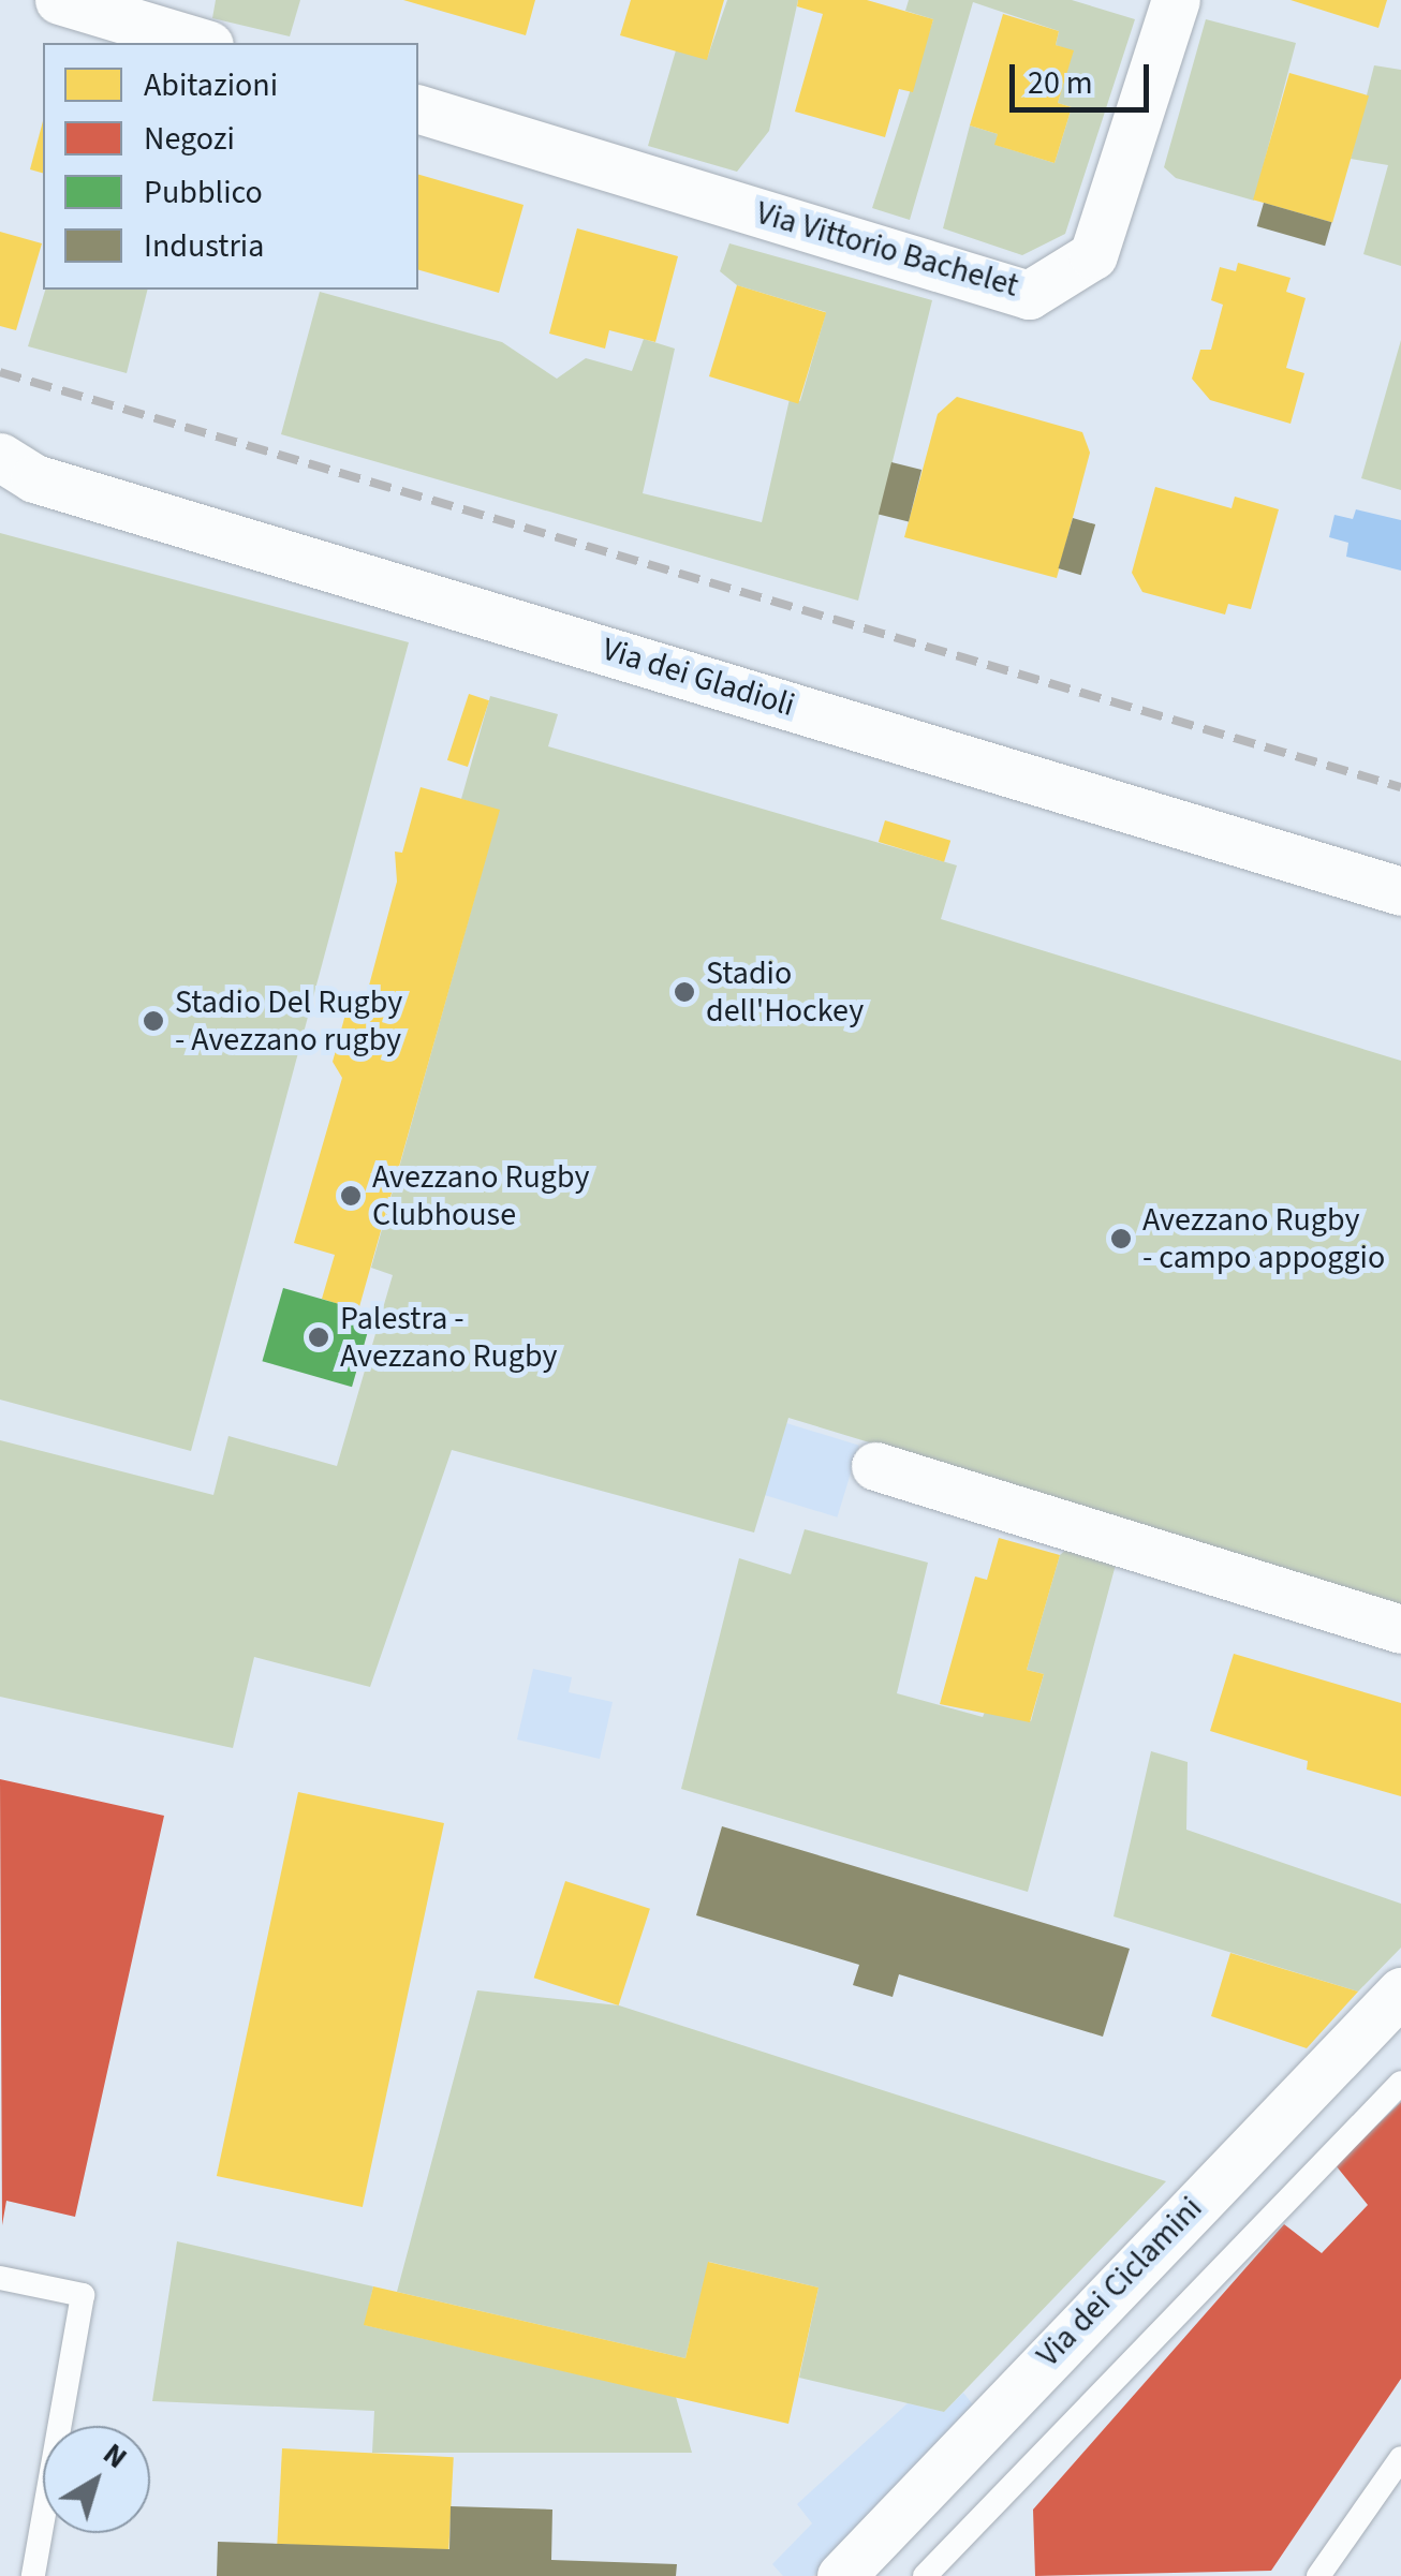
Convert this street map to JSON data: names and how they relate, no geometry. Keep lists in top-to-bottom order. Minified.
{"streets":{"street":["Via Vittorio Bachelet","Via dei Gladioli","Via dei Ciclamini"]},"places":["Stadio dell'Hockey","Stadio Del Rugby - Avezzano rugby","Avezzano Rugby Clubhouse","Avezzano Rugby - campo appoggio","Palestra - Avezzano Rugby"],"legend":["Abitazioni","Negozi","Pubblico","Industria"],"scale_bar":"20 m","north":"top right"}
